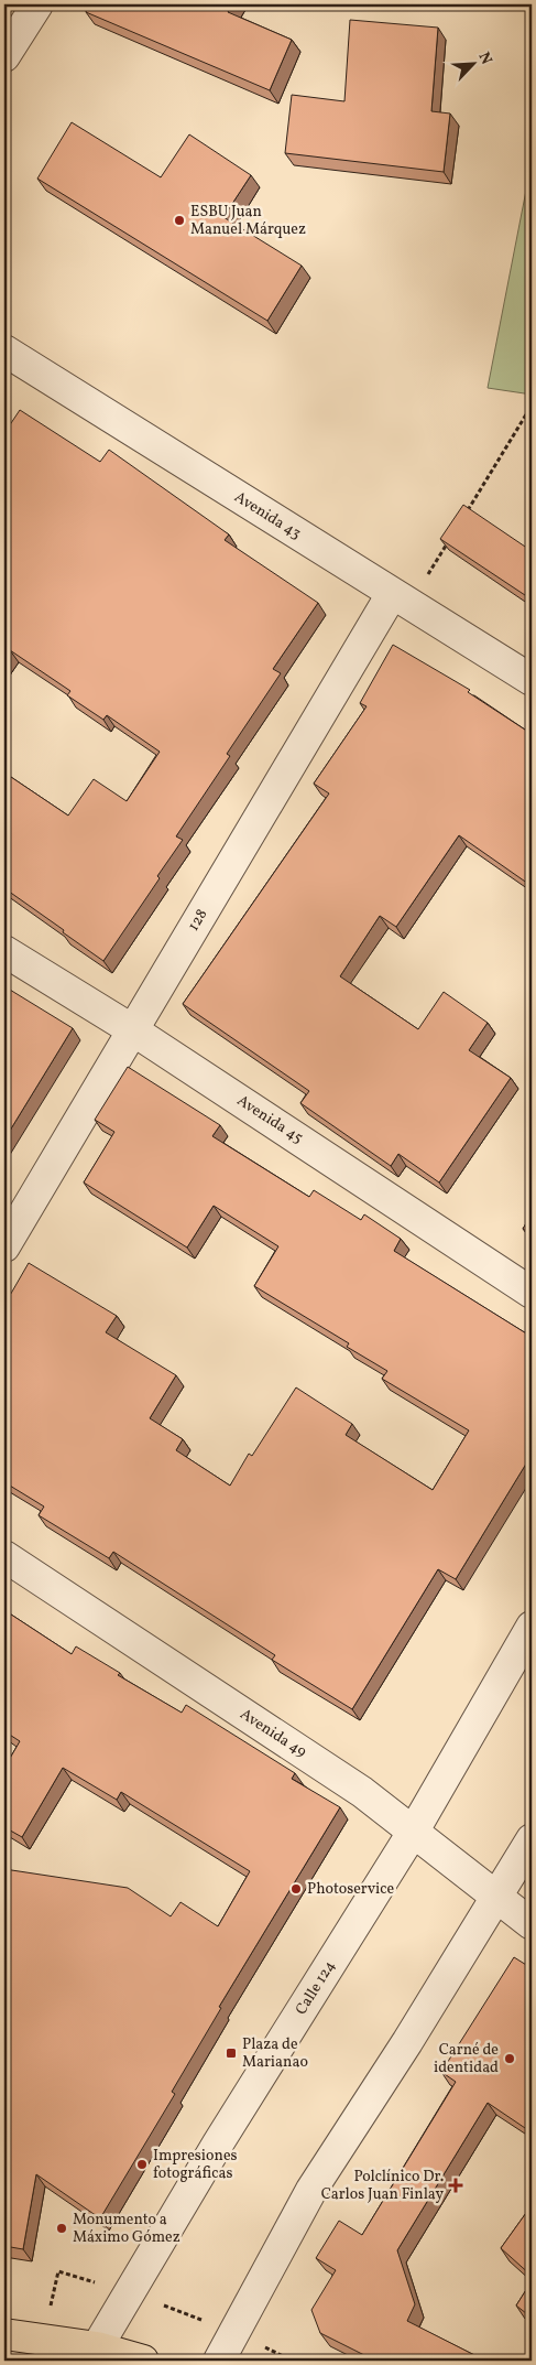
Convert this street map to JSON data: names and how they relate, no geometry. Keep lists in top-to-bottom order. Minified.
{"streets":{"street":["Avenida 43","128","Avenida 45","Avenida 49","Calle 124"]},"crossings":[["Avenida 43","128"],["128","Avenida 45"],["Avenida 49","Calle 124"]],"places":{"other":["ESBU Juan Manuel Márquez","Photoservice","Carné de identidad","Impresiones fotográficas","Monumento a Máximo Gómez"],"transit":["Plaza de Marianao"],"health":["Polclínico Dr. Carlos Juan Finlay"]},"north":"top right"}
